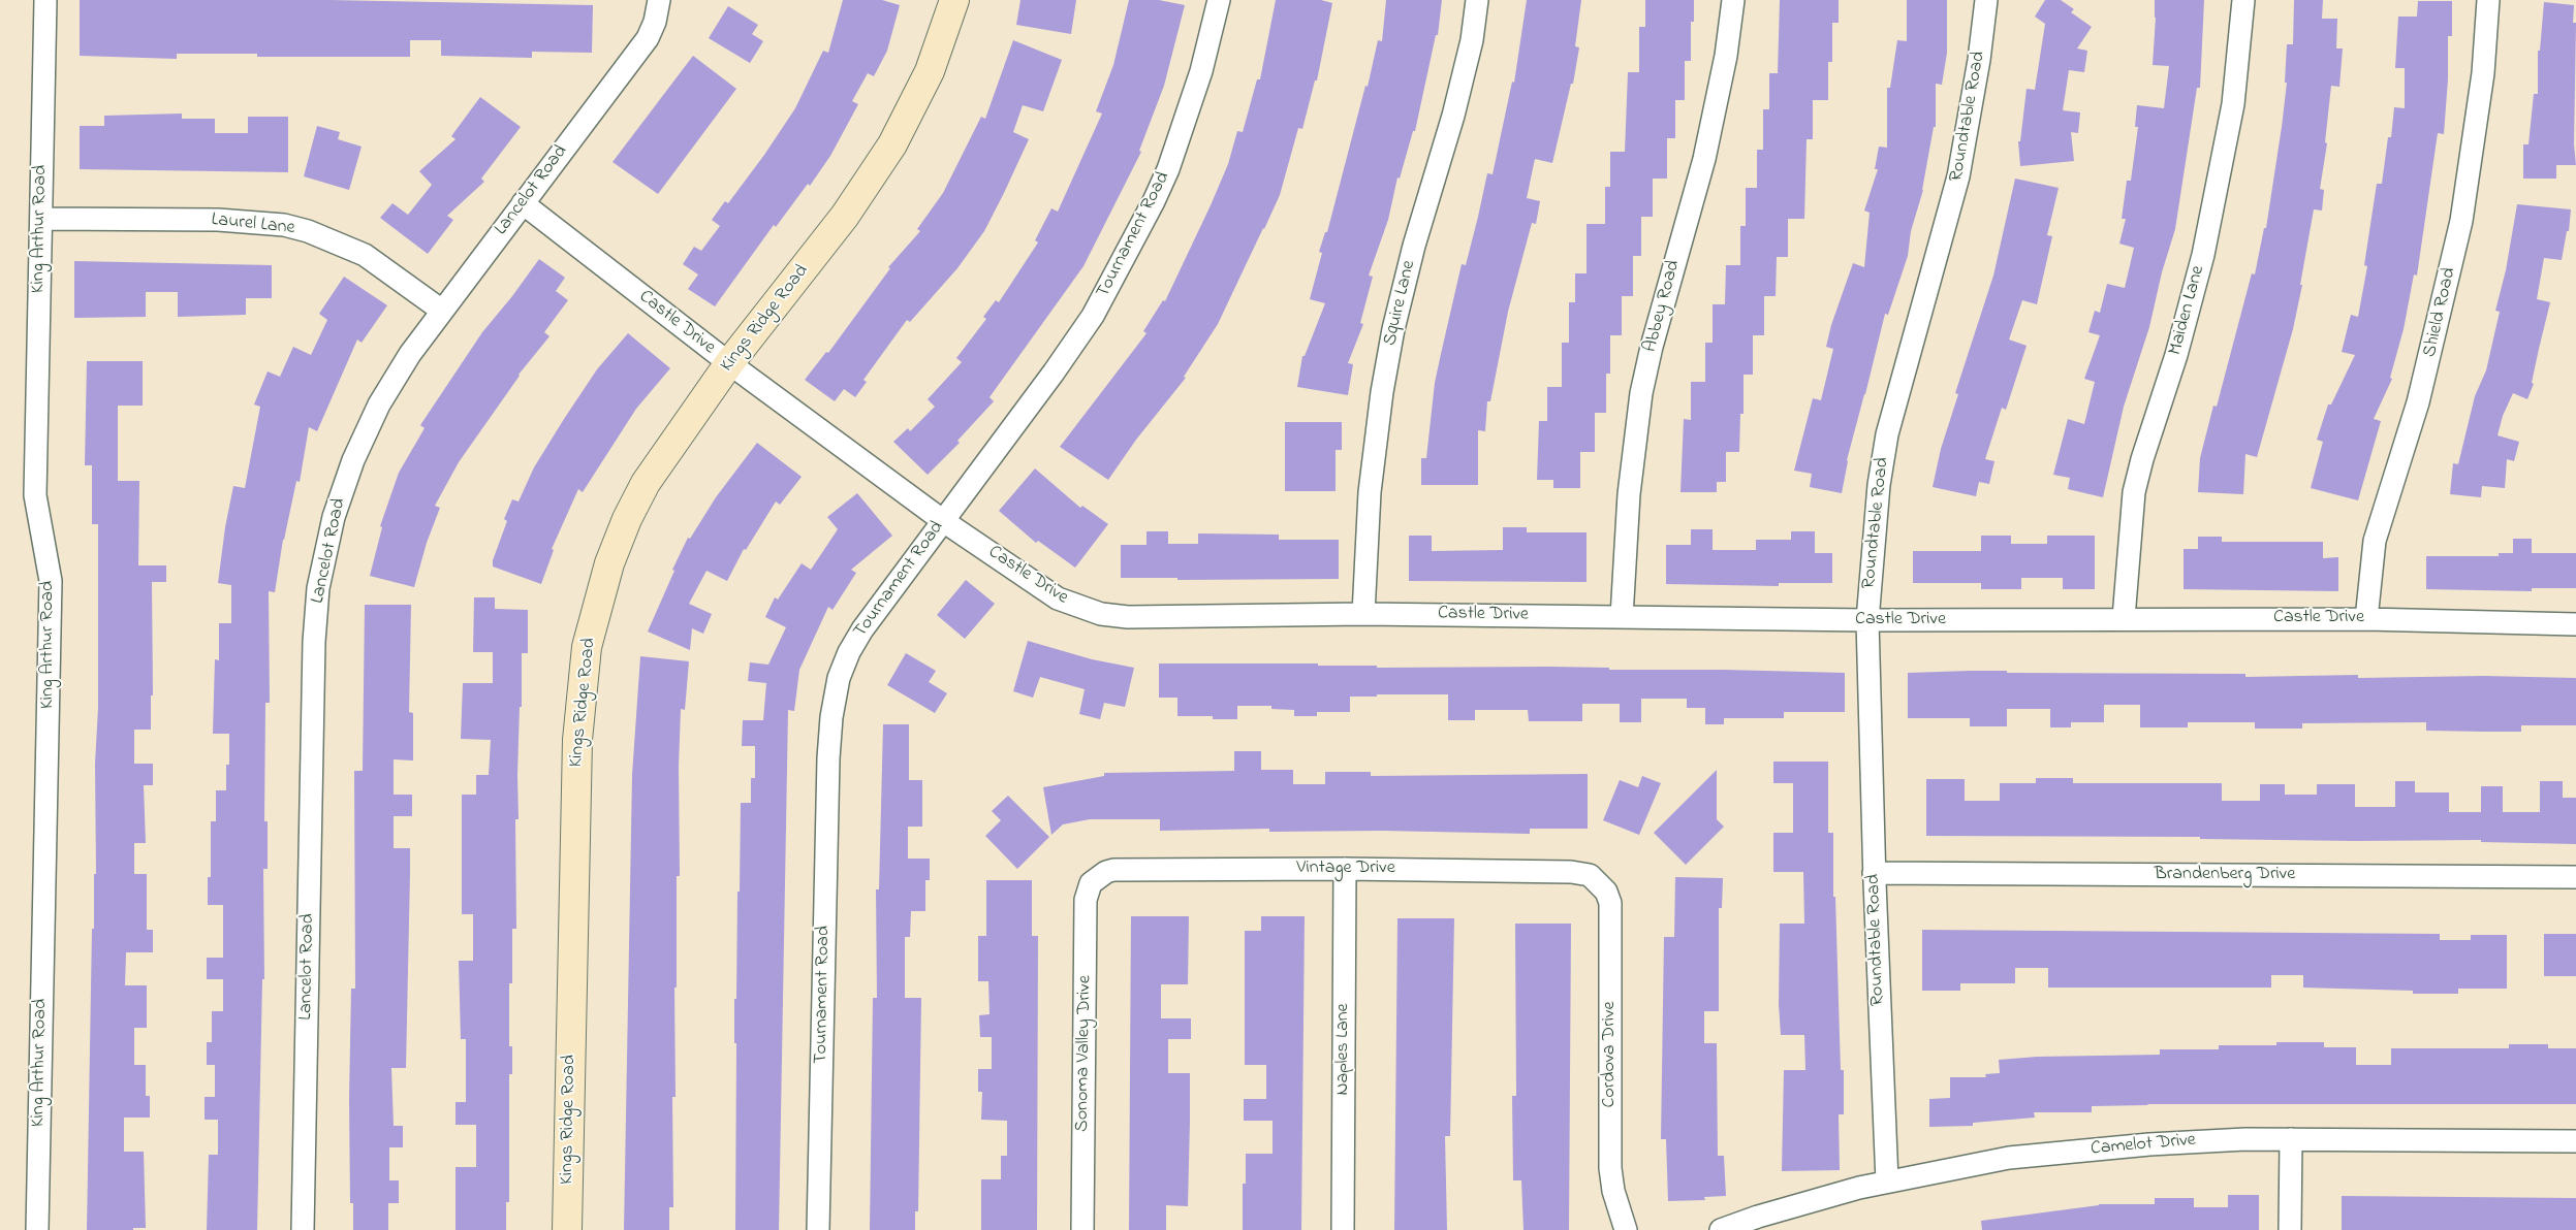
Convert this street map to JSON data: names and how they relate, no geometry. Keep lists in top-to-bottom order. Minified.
{"streets":{"street":["Roundtable Road","Lancelot Road","Laurel Lane","King Arthur Road","Tournament Road","Squire Lane","Abbey Road","Maiden Lane","Shield Road","Kings Ridge Road","Castle Drive","Vintage Drive","Brandenberg Drive","Naples Lane","Sonoma Valley Drive","Cordova Drive","Camelot Drive"]},"crossings":[["Roundtable Road","Castle Drive"],["Roundtable Road","Brandenberg Drive"],["Roundtable Road","Camelot Drive"],["Lancelot Road","Laurel Lane"],["Lancelot Road","Castle Drive"],["Laurel Lane","King Arthur Road"],["Tournament Road","Castle Drive"],["Squire Lane","Castle Drive"],["Abbey Road","Castle Drive"],["Maiden Lane","Castle Drive"],["Shield Road","Castle Drive"],["Kings Ridge Road","Castle Drive"],["Vintage Drive","Naples Lane"],["Vintage Drive","Sonoma Valley Drive"],["Vintage Drive","Cordova Drive"]]}
